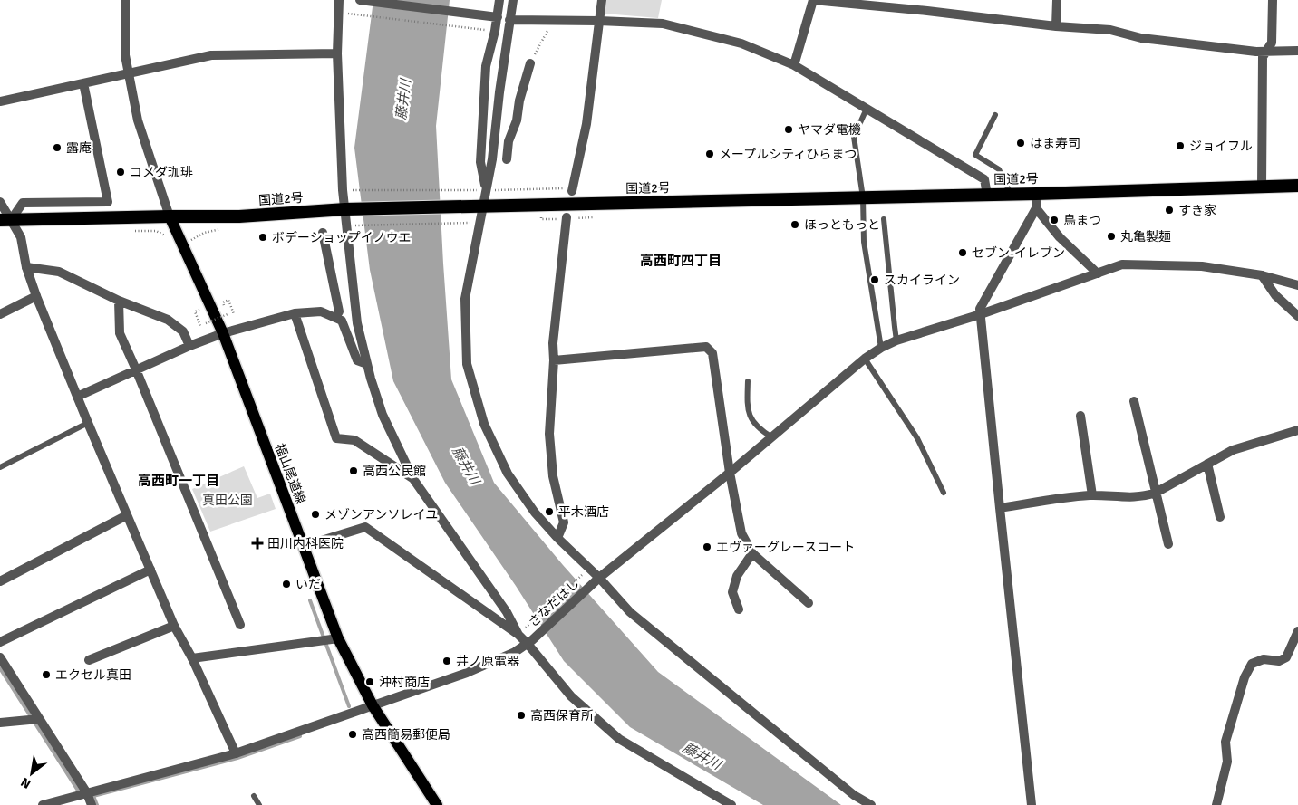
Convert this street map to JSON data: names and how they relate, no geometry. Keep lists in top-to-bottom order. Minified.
{"streets":{"highway":["国道2号"],"main road":["福山尾道線"],"street":["さなだはし"]},"crossings":[["国道2号","福山尾道線"],["福山尾道線","さなだはし"]],"districts":["高西町四丁目","高西町一丁目"],"water":["藤井川"],"parks":["真田公園"],"places":{"other":["ヤマダ電機","はま寿司","ジョイフル","露庵","メープルシティひらまつ","コメダ珈琲","すき家","鳥まつ","ほっともっと","丸亀製麺","ボデーショップイノウエ","セブン-イレブン","スカイライン","高西公民館","平木酒店","メゾンアンソレイユ","エヴァーグレースコート","いだ","井ノ原電器","エクセル真田","沖村商店","高西保育所","高西簡易郵便局"],"health":["田川内科医院"]},"north":"bottom left"}
